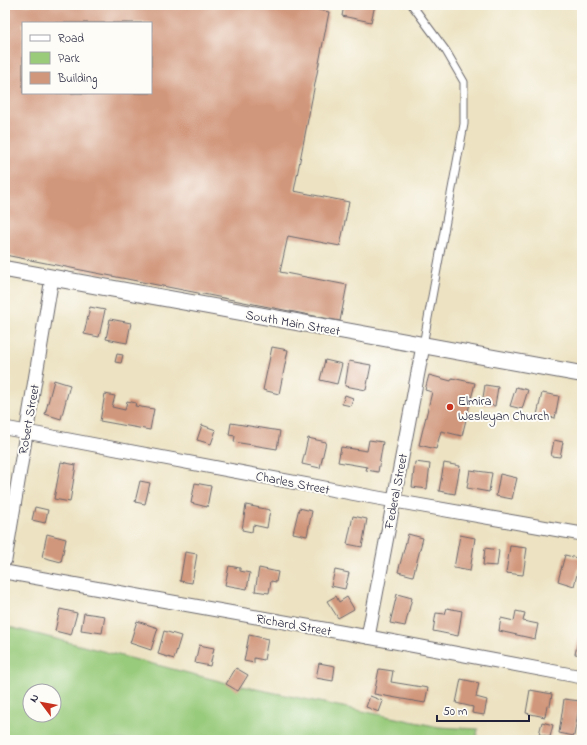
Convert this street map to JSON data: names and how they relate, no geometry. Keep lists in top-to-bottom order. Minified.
{"streets":{"street":["South Main Street","Robert Street","Charles Street","Federal Street","Richard Street"]},"crossings":[["South Main Street","Robert Street"],["South Main Street","Federal Street"],["Robert Street","Charles Street"],["Charles Street","Federal Street"],["Federal Street","Richard Street"]],"places":["Elmira Wesleyan Church"],"legend":["Road","Park","Building"],"scale_bar":"50 m","north":"top left"}
